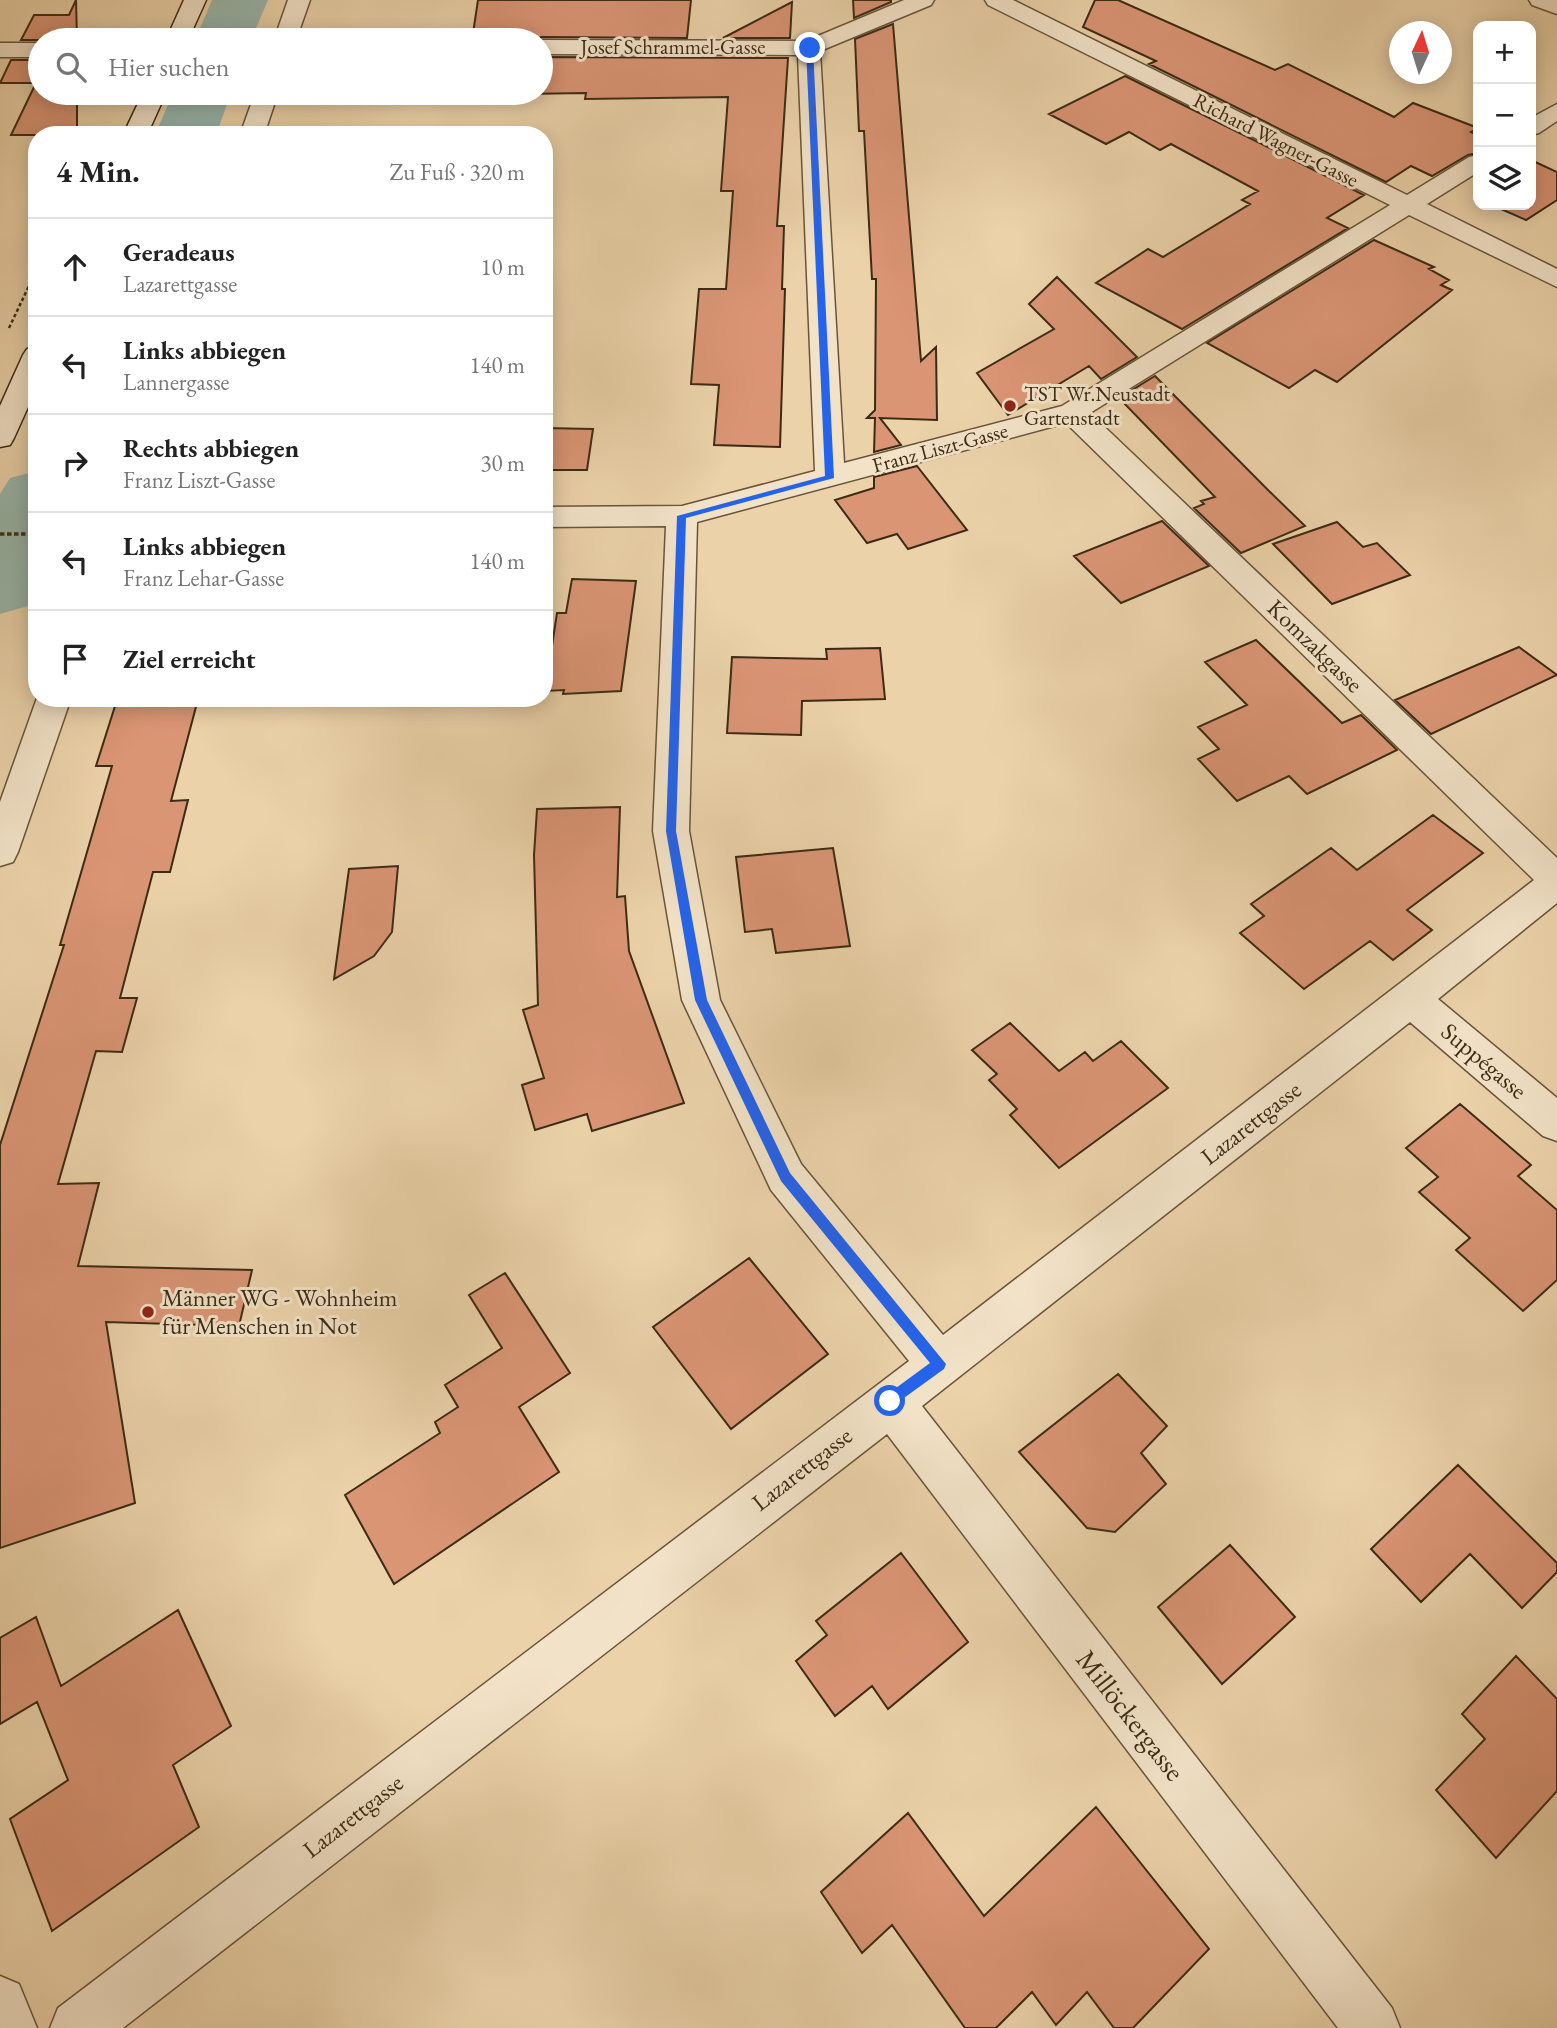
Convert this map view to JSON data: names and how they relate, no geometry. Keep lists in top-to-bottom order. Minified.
{"streets":{"street":["Josef Schrammel-Gasse","Richard Wagner-Gasse","Franz Liszt-Gasse","Komzakgasse","Suppégasse","Lazarettgasse","Millöckergasse"]},"crossings":[["Richard Wagner-Gasse","Franz Liszt-Gasse"],["Franz Liszt-Gasse","Komzakgasse"],["Komzakgasse","Lazarettgasse"],["Suppégasse","Lazarettgasse"],["Lazarettgasse","Millöckergasse"]],"places":["TST Wr.Neustadt Gartenstadt","Männer WG - Wohnheim für Menschen in Not"],"north":"top","page":{"map_buttons":["+","−"],"search":"Hier suchen","heading":["4 Min.","Zu Fuß · 320 m"],"list":[["Geradeaus","Lazarettgasse","10 m"],["Links abbiegen","Lannergasse","140 m"],["Rechts abbiegen","Franz Liszt-Gasse","30 m"],["Links abbiegen","Franz Lehar-Gasse","140 m"],"Ziel erreicht"]}}
